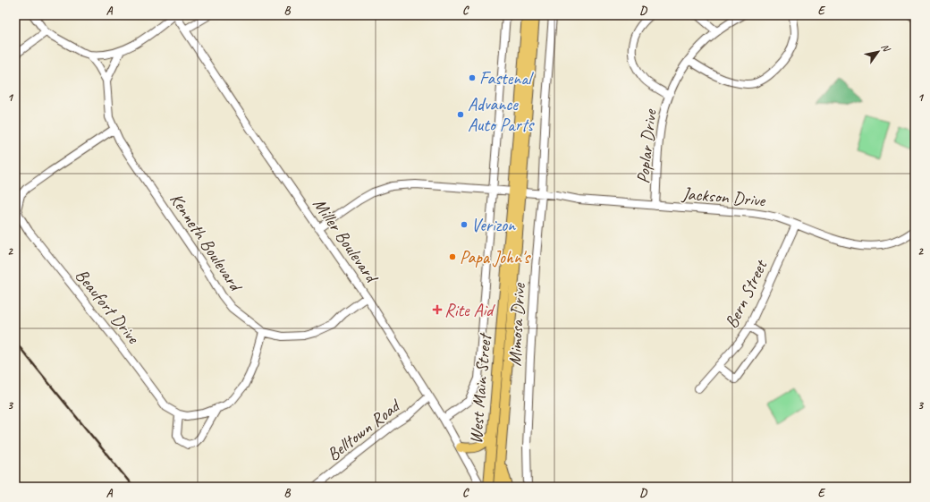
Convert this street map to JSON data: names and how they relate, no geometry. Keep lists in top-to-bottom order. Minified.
{"streets":{"main road":["West Main Street"],"street":["Poplar Drive","Jackson Drive","Miller Boulevard","Kenneth Boulevard","Bern Street","Beaufort Drive","Mimosa Drive","Belltown Road"]},"crossings":[["Poplar Drive","Jackson Drive"],["Jackson Drive","Miller Boulevard"],["Jackson Drive","Bern Street"],["Jackson Drive","Mimosa Drive"],["Jackson Drive","West Main Street"],["Miller Boulevard","Kenneth Boulevard"],["Miller Boulevard","Belltown Road"],["Kenneth Boulevard","Beaufort Drive"]],"places":{"other":["Fastenal","Advance Auto Parts","Verizon","Papa John's"],"health":["Rite Aid"]},"north":"top right","grid":{"columns":["A","B","C","D","E"],"rows":["1","2","3"]}}
